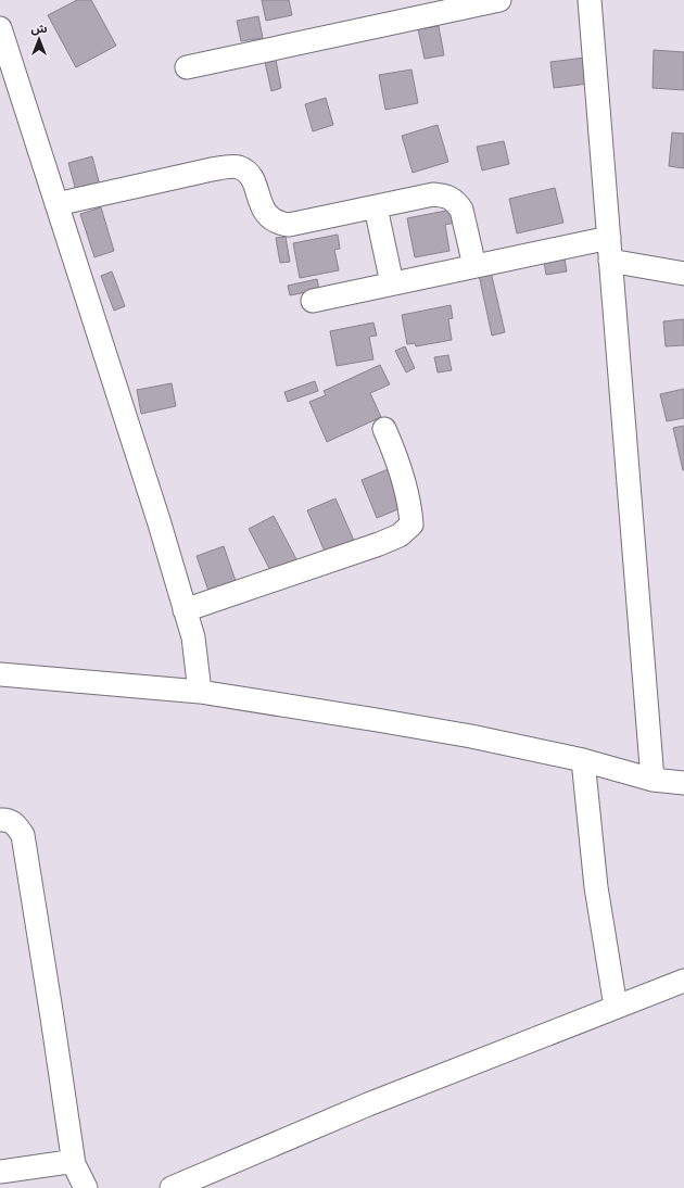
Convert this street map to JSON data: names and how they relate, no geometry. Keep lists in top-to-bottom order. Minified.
{"north":"top"}
